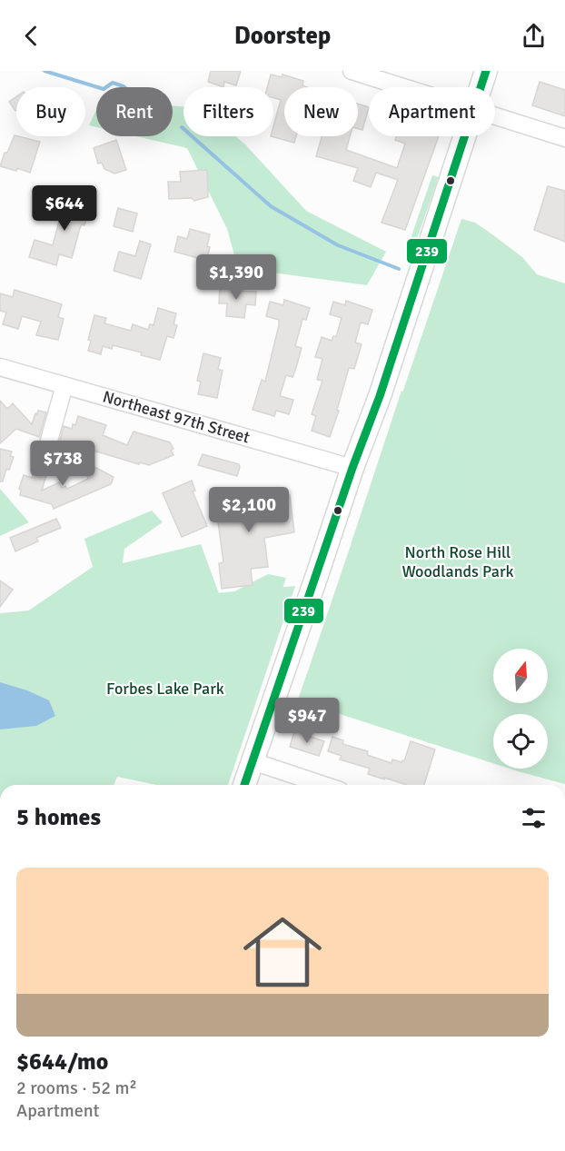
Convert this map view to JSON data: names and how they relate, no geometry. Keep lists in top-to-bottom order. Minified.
{"streets":{"street":["Northeast 97th Street"]},"parks":["North Rose Hill Woodlands Park","Forbes Lake Park"],"lines":["transit line 239"],"north":"top","page":{"header":"Doorstep","chip":["Buy","Rent","Filters","New","Apartment"],"price":["$644","$1,390","$738","$2,100","$947"],"heading":"5 homes","list":[{"name":"$644/mo","note":"2 rooms · 52 m² · Apartment"}]}}
